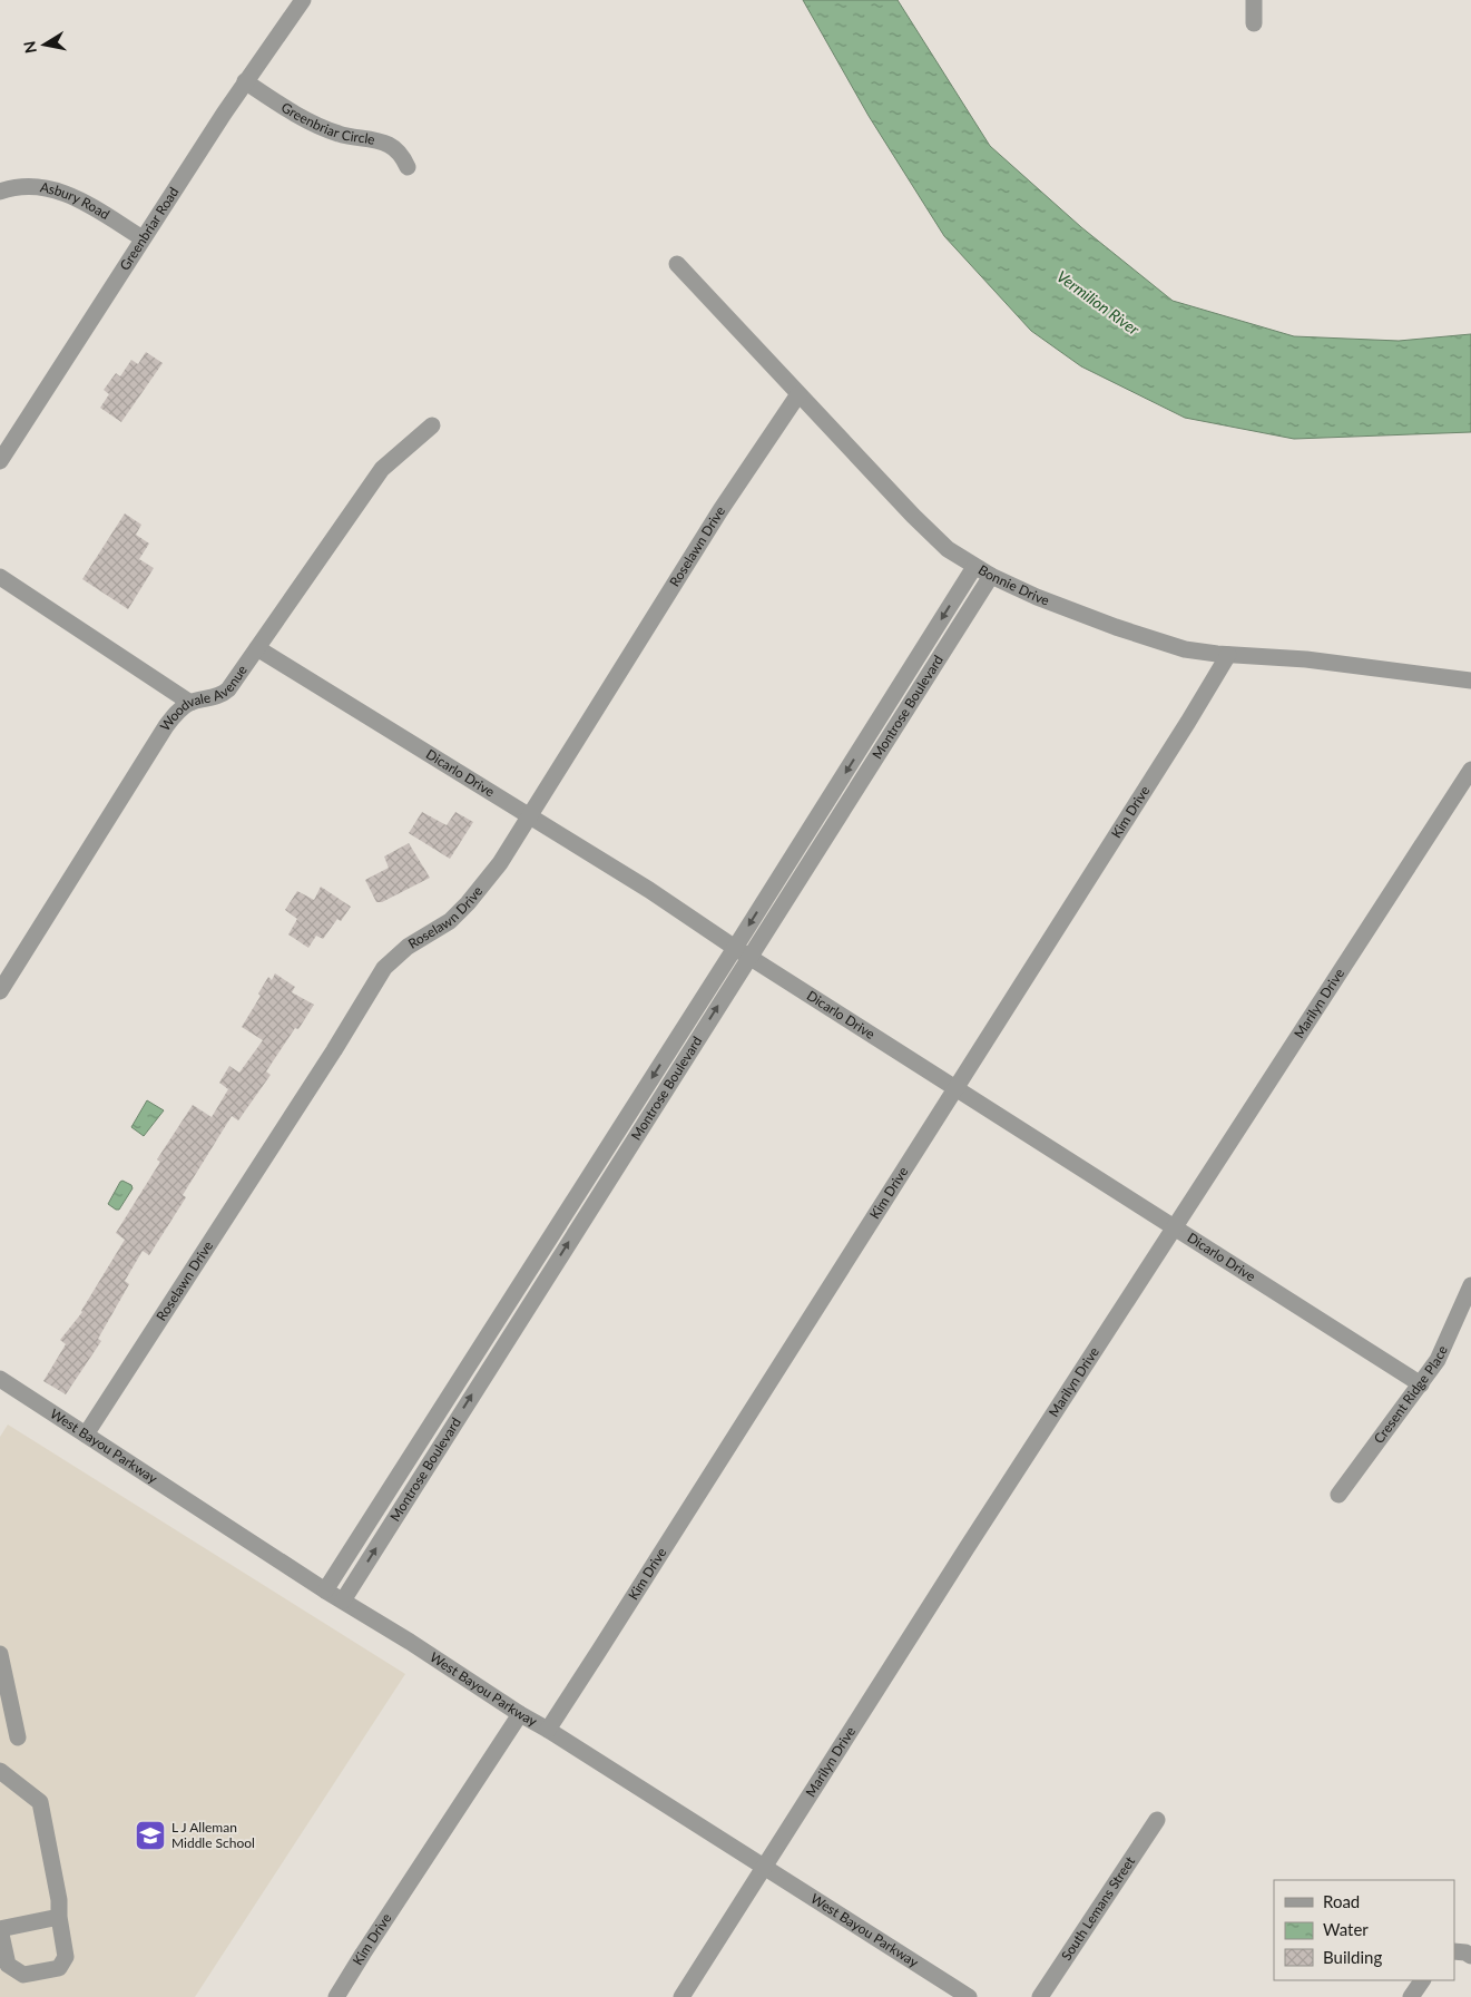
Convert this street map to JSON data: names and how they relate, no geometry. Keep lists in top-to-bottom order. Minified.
{"streets":{"street":["Greenbriar Circle","Asbury Road","Greenbriar Road","Roselawn Drive","Bonnie Drive","Woodvale Avenue","Montrose Boulevard","Dicarlo Drive","Kim Drive","Marilyn Drive","Cresent Ridge Place","West Bayou Parkway","South Lemans Street"]},"crossings":[["Greenbriar Circle","Greenbriar Road"],["Asbury Road","Greenbriar Road"],["Roselawn Drive","Bonnie Drive"],["Roselawn Drive","Dicarlo Drive"],["Roselawn Drive","West Bayou Parkway"],["Bonnie Drive","Montrose Boulevard"],["Bonnie Drive","Kim Drive"],["Woodvale Avenue","Dicarlo Drive"],["Montrose Boulevard","Dicarlo Drive"],["Montrose Boulevard","West Bayou Parkway"],["Dicarlo Drive","Kim Drive"],["Dicarlo Drive","Marilyn Drive"],["Dicarlo Drive","Cresent Ridge Place"],["Kim Drive","West Bayou Parkway"],["Marilyn Drive","West Bayou Parkway"]],"water":["Vermilion River"],"places":{"school or university":["L J Alleman Middle School"]},"legend":["Road","Water","Building"],"north":"left"}
